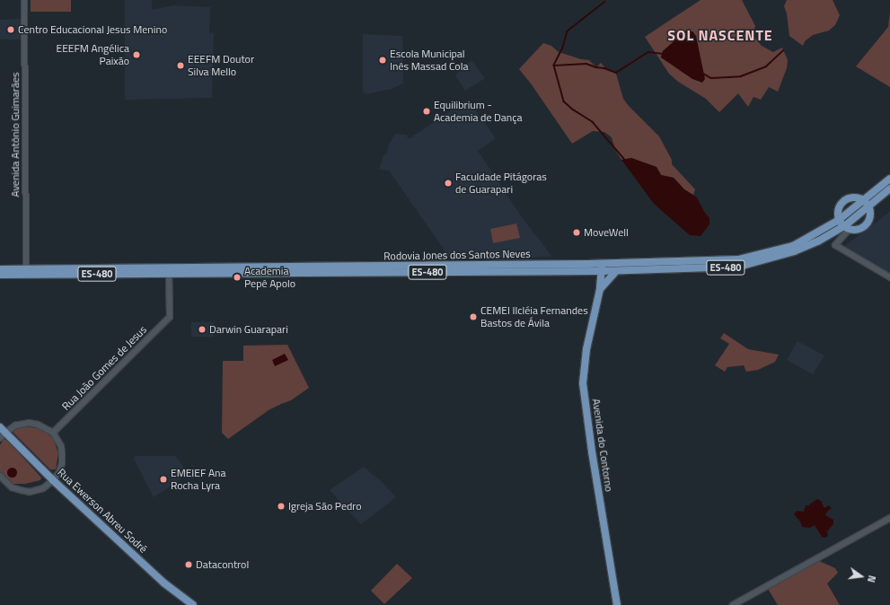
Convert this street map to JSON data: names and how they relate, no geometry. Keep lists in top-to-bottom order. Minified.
{"streets":{"main road":["Rodovia Jones dos Santos Neves","ES-480","Avenida do Contorno","Rua Ewerson Abreu Sodré"],"street":["Avenida Antônio Guimarães","Rua João Gomes de Jesus"]},"crossings":[["Avenida Antônio Guimarães","Rodovia Jones dos Santos Neves"],["Rodovia Jones dos Santos Neves","Rua João Gomes de Jesus"],["Rodovia Jones dos Santos Neves","Avenida do Contorno"]],"districts":["SOL NASCENTE"],"places":["Centro Educacional Jesus Menino","EEEFM Angélica Paixão","Escola Municipal Inês Massad Cola","EEEFM Doutor Silva Mello","Equilibrium - Academia de Dança","Faculdade Pitágoras de Guarapari","MoveWell","Academia Pepê Apolo","CEMEI Ilcléia Fernandes Bastos de Ávila","Darwin Guarapari","EMEIEF Ana Rocha Lyra","Igreja São Pedro","Datacontrol"],"north":"right"}
